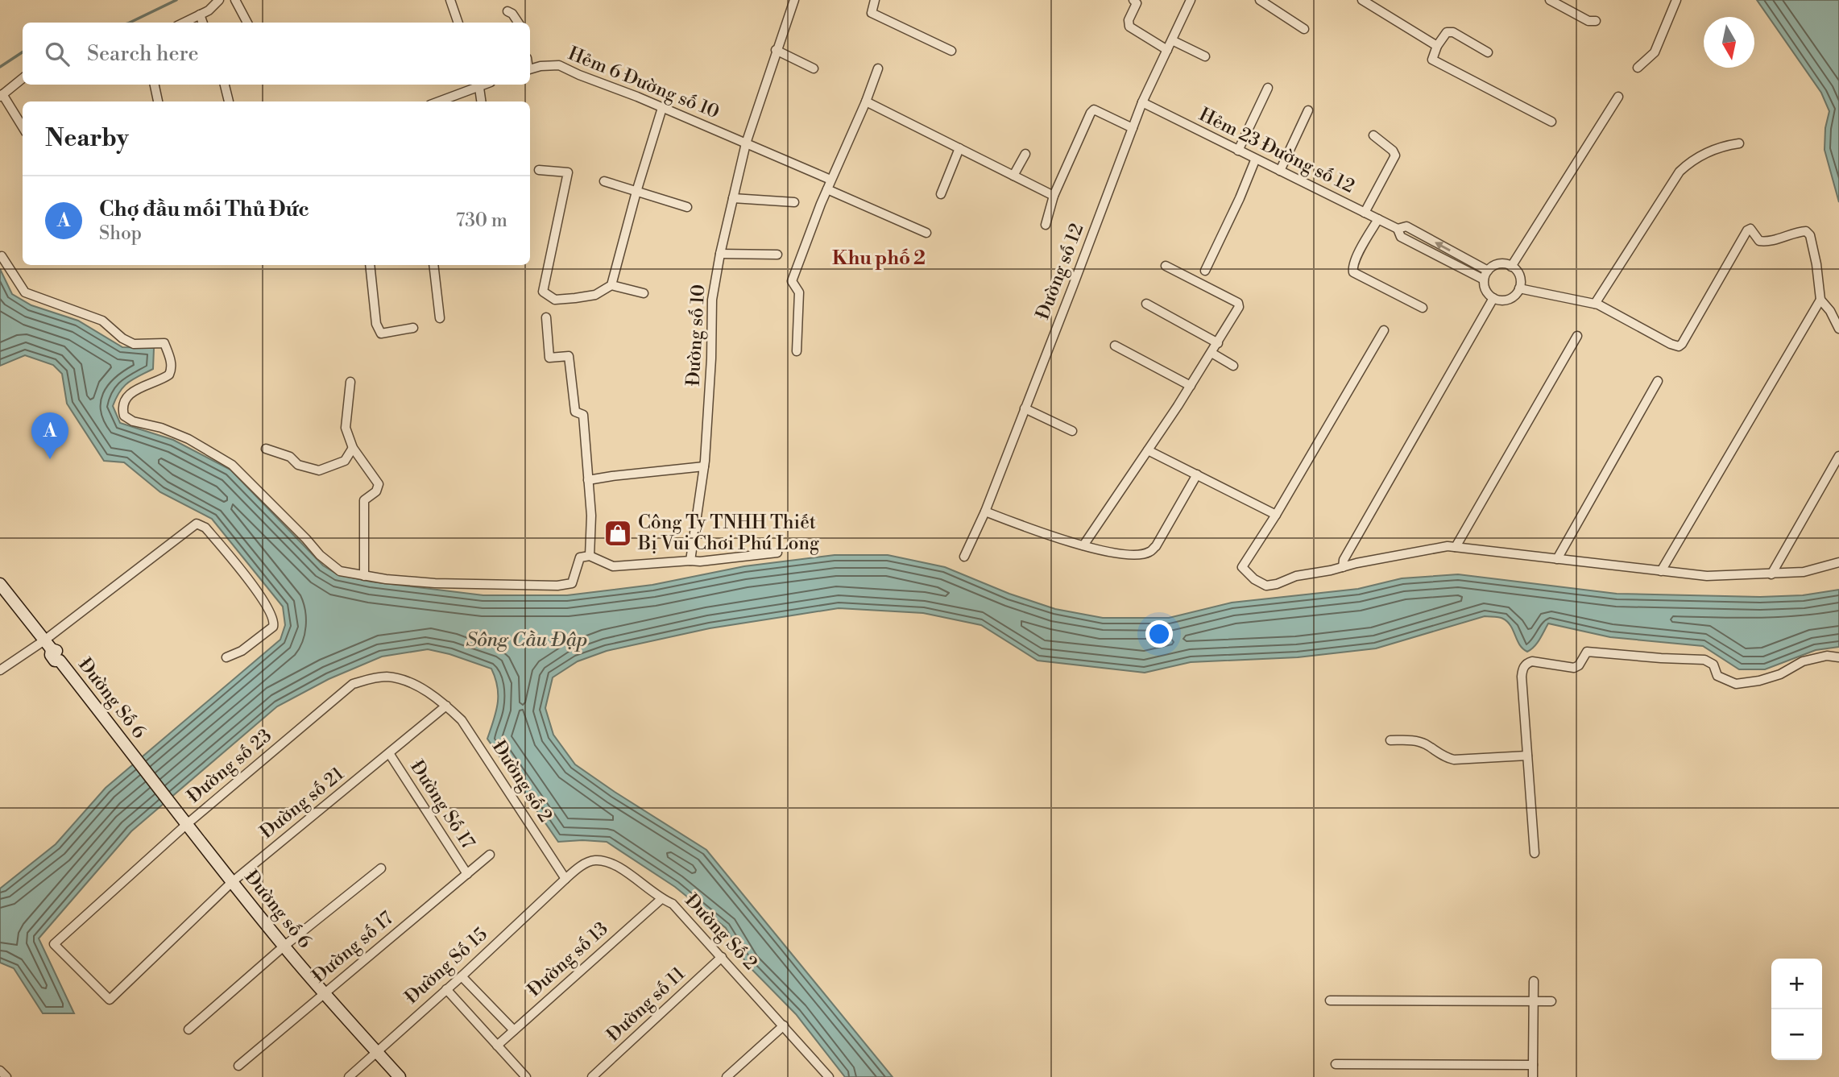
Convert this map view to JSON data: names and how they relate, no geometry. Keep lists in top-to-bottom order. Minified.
{"streets":{"street":["Hẻm 6 Đường số 10","Hẻm 23 Đường số 12","Đường số 12","Đường số 10","Đường Số 6","Đường số 23","Đường số 2","Đường số 21","Đường Số 17","Đường số 6","Đường Số 2","Đường số 17","Đường số 13","Đường Số 15","Đường số 11"]},"crossings":[["Hẻm 6 Đường số 10","Đường số 10"],["Hẻm 23 Đường số 12","Đường số 12"],["Đường Số 6","Đường số 6"],["Đường số 23","Đường số 2"],["Đường số 23","Đường số 21"],["Đường số 23","Đường số 6"],["Đường số 2","Đường số 21"],["Đường số 2","Đường Số 2"],["Đường số 2","Đường Số 15"],["Đường số 21","Đường Số 17"],["Đường số 21","Đường số 6"],["Đường Số 17","Đường số 17"],["Đường số 6","Đường số 17"],["Đường số 6","Đường Số 15"],["Đường Số 2","Đường số 13"],["Đường Số 2","Đường Số 15"],["Đường Số 2","Đường số 11"]],"districts":["Khu phố 2"],"water":["Sông Cầu Đập"],"places":{"shop":["Công Ty TNHH Thiết Bị Vui Chơi Phú Long"]},"north":"bottom","page":{"search":"Search here","heading":"Nearby","list":[{"mark":"A","name":"Chợ đầu mối Thủ Đức","note":"Shop","value":"730 m"}],"pins":"A","map_buttons":["+","−"]}}
